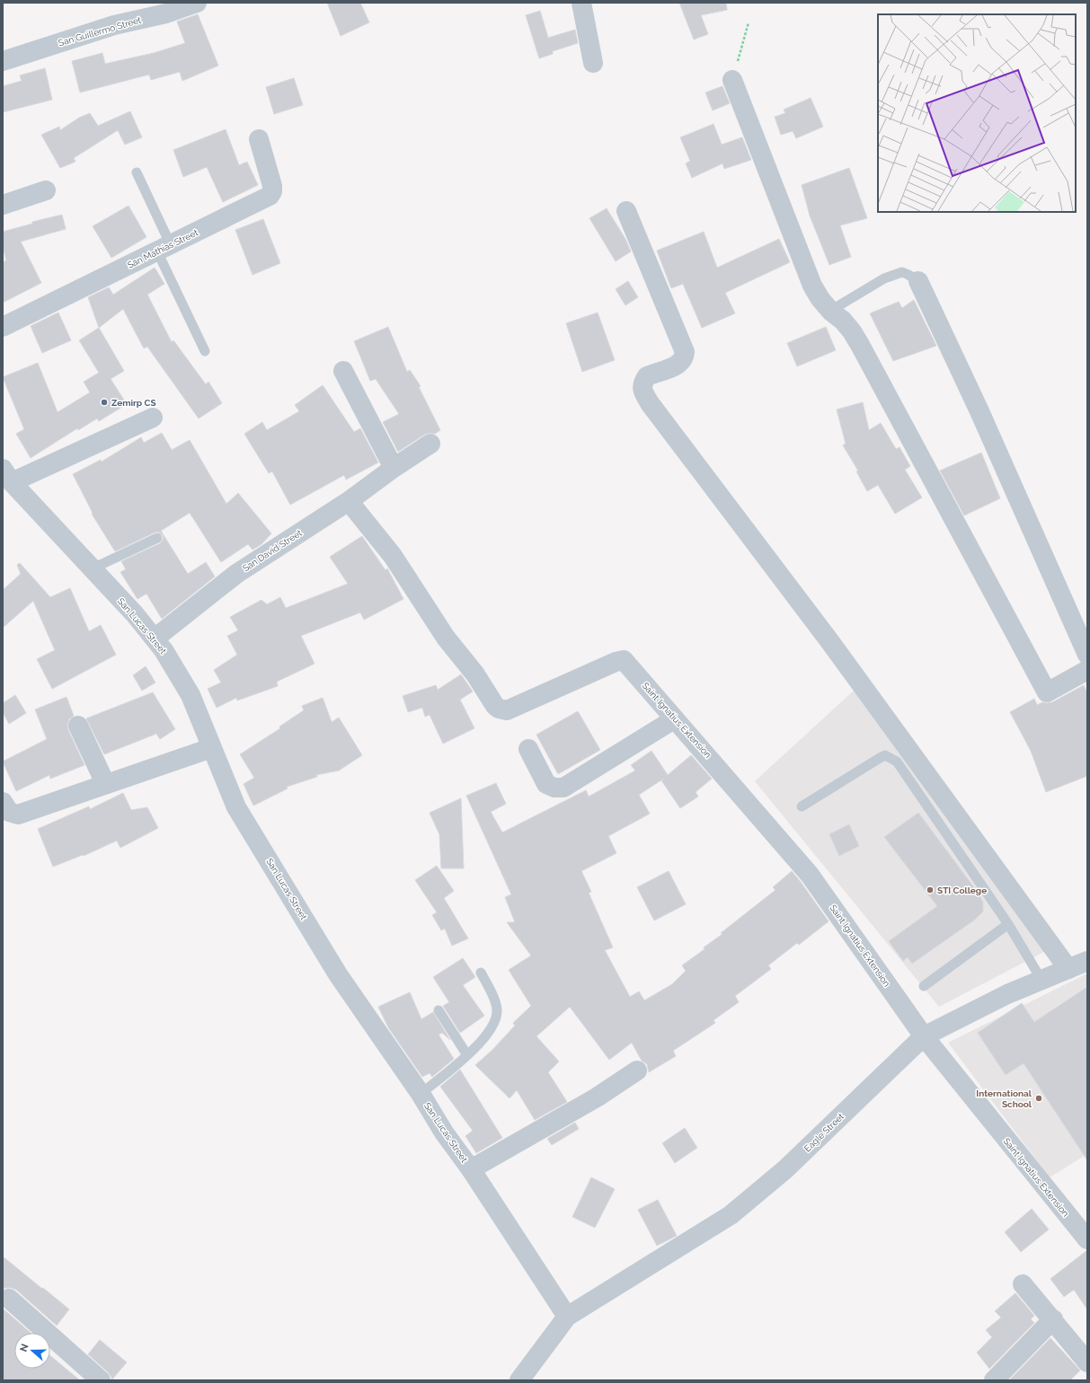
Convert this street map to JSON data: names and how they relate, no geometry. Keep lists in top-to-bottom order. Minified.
{"streets":{"street":["San Guillermo Street","San Mathias Street","San David Street","San Lucas Street","Saint Ignatius Extension","Eagle Street"]},"crossings":[["San David Street","San Lucas Street"],["San David Street","Saint Ignatius Extension"],["San Lucas Street","Eagle Street"],["Saint Ignatius Extension","Eagle Street"]],"places":["Zemirp CS","STI College","International School"],"north":"left"}
